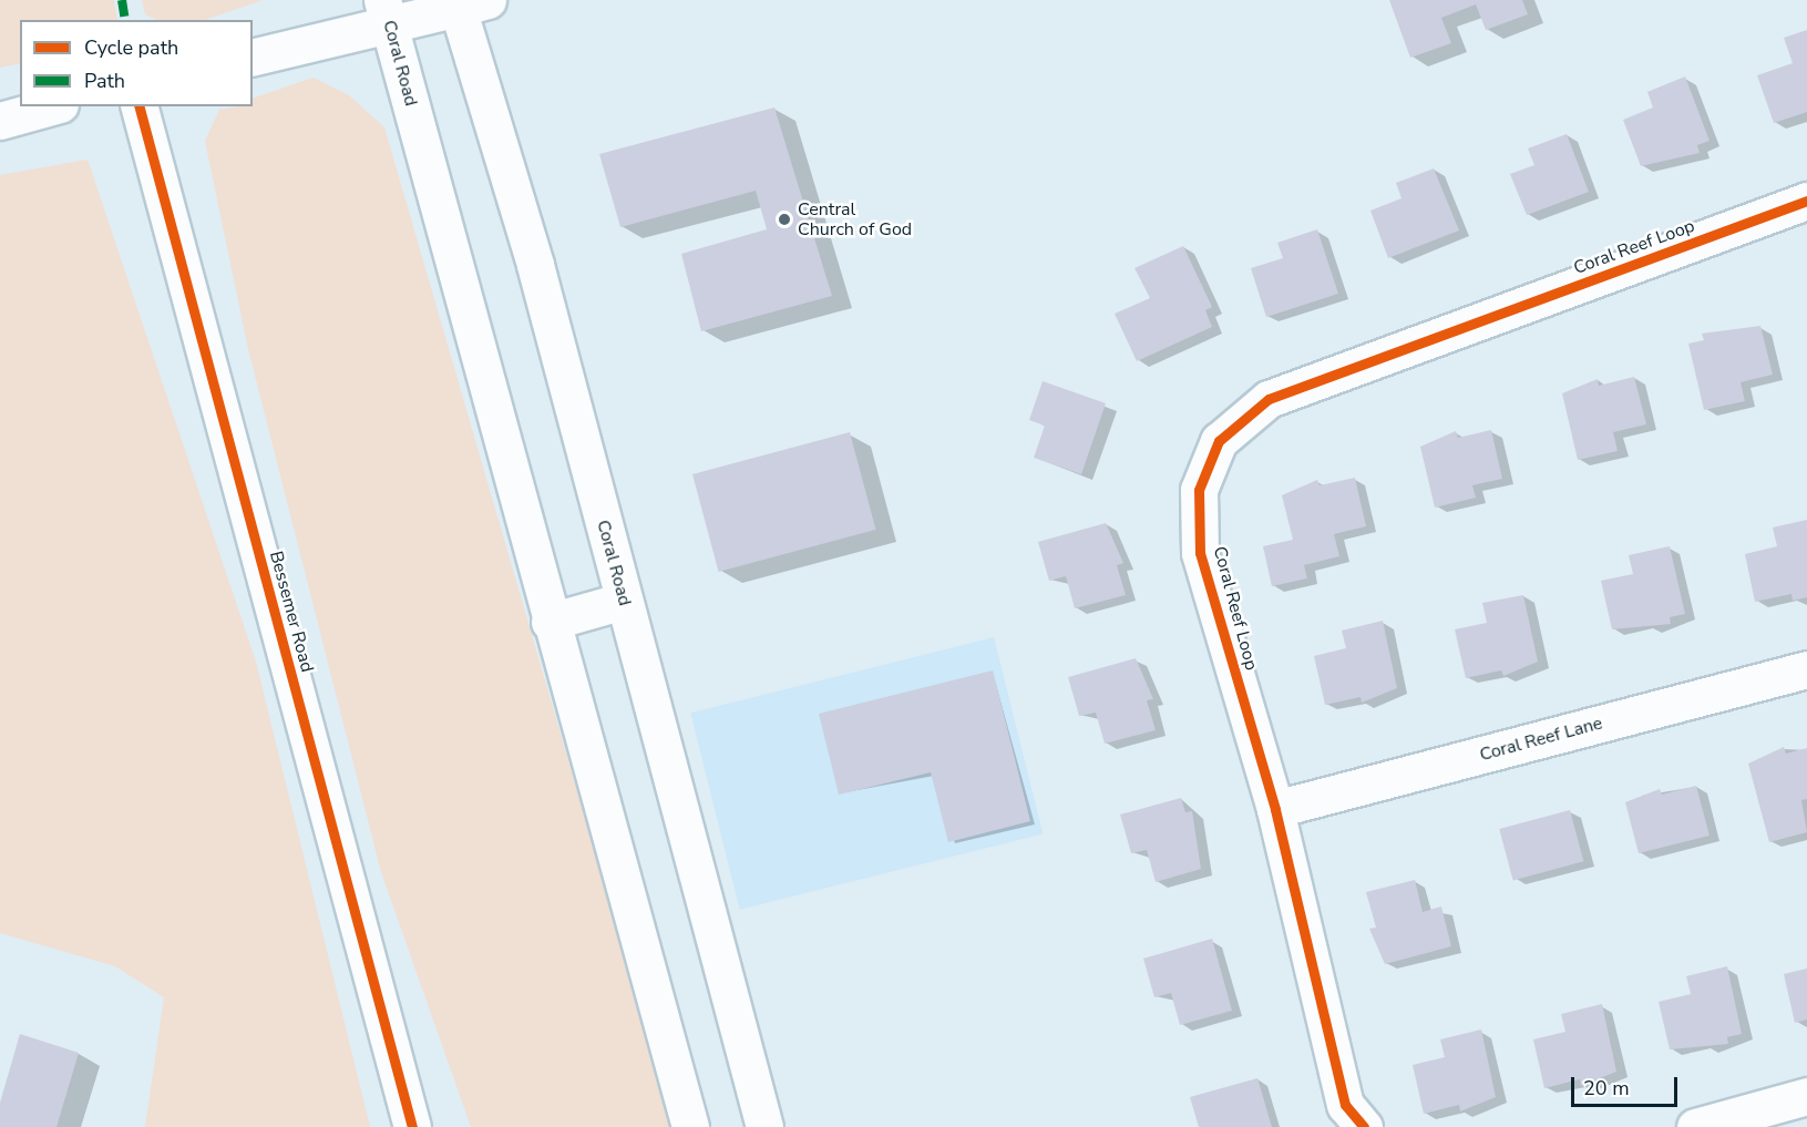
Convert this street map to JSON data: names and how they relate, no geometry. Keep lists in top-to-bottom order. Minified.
{"streets":{"street":["Coral Road","Coral Reef Loop","Bessemer Road","Coral Reef Lane"]},"crossings":[["Coral Reef Loop","Coral Reef Lane"]],"places":["Central Church of God"],"legend":["Cycle path","Path"],"scale_bar":"20 m"}
